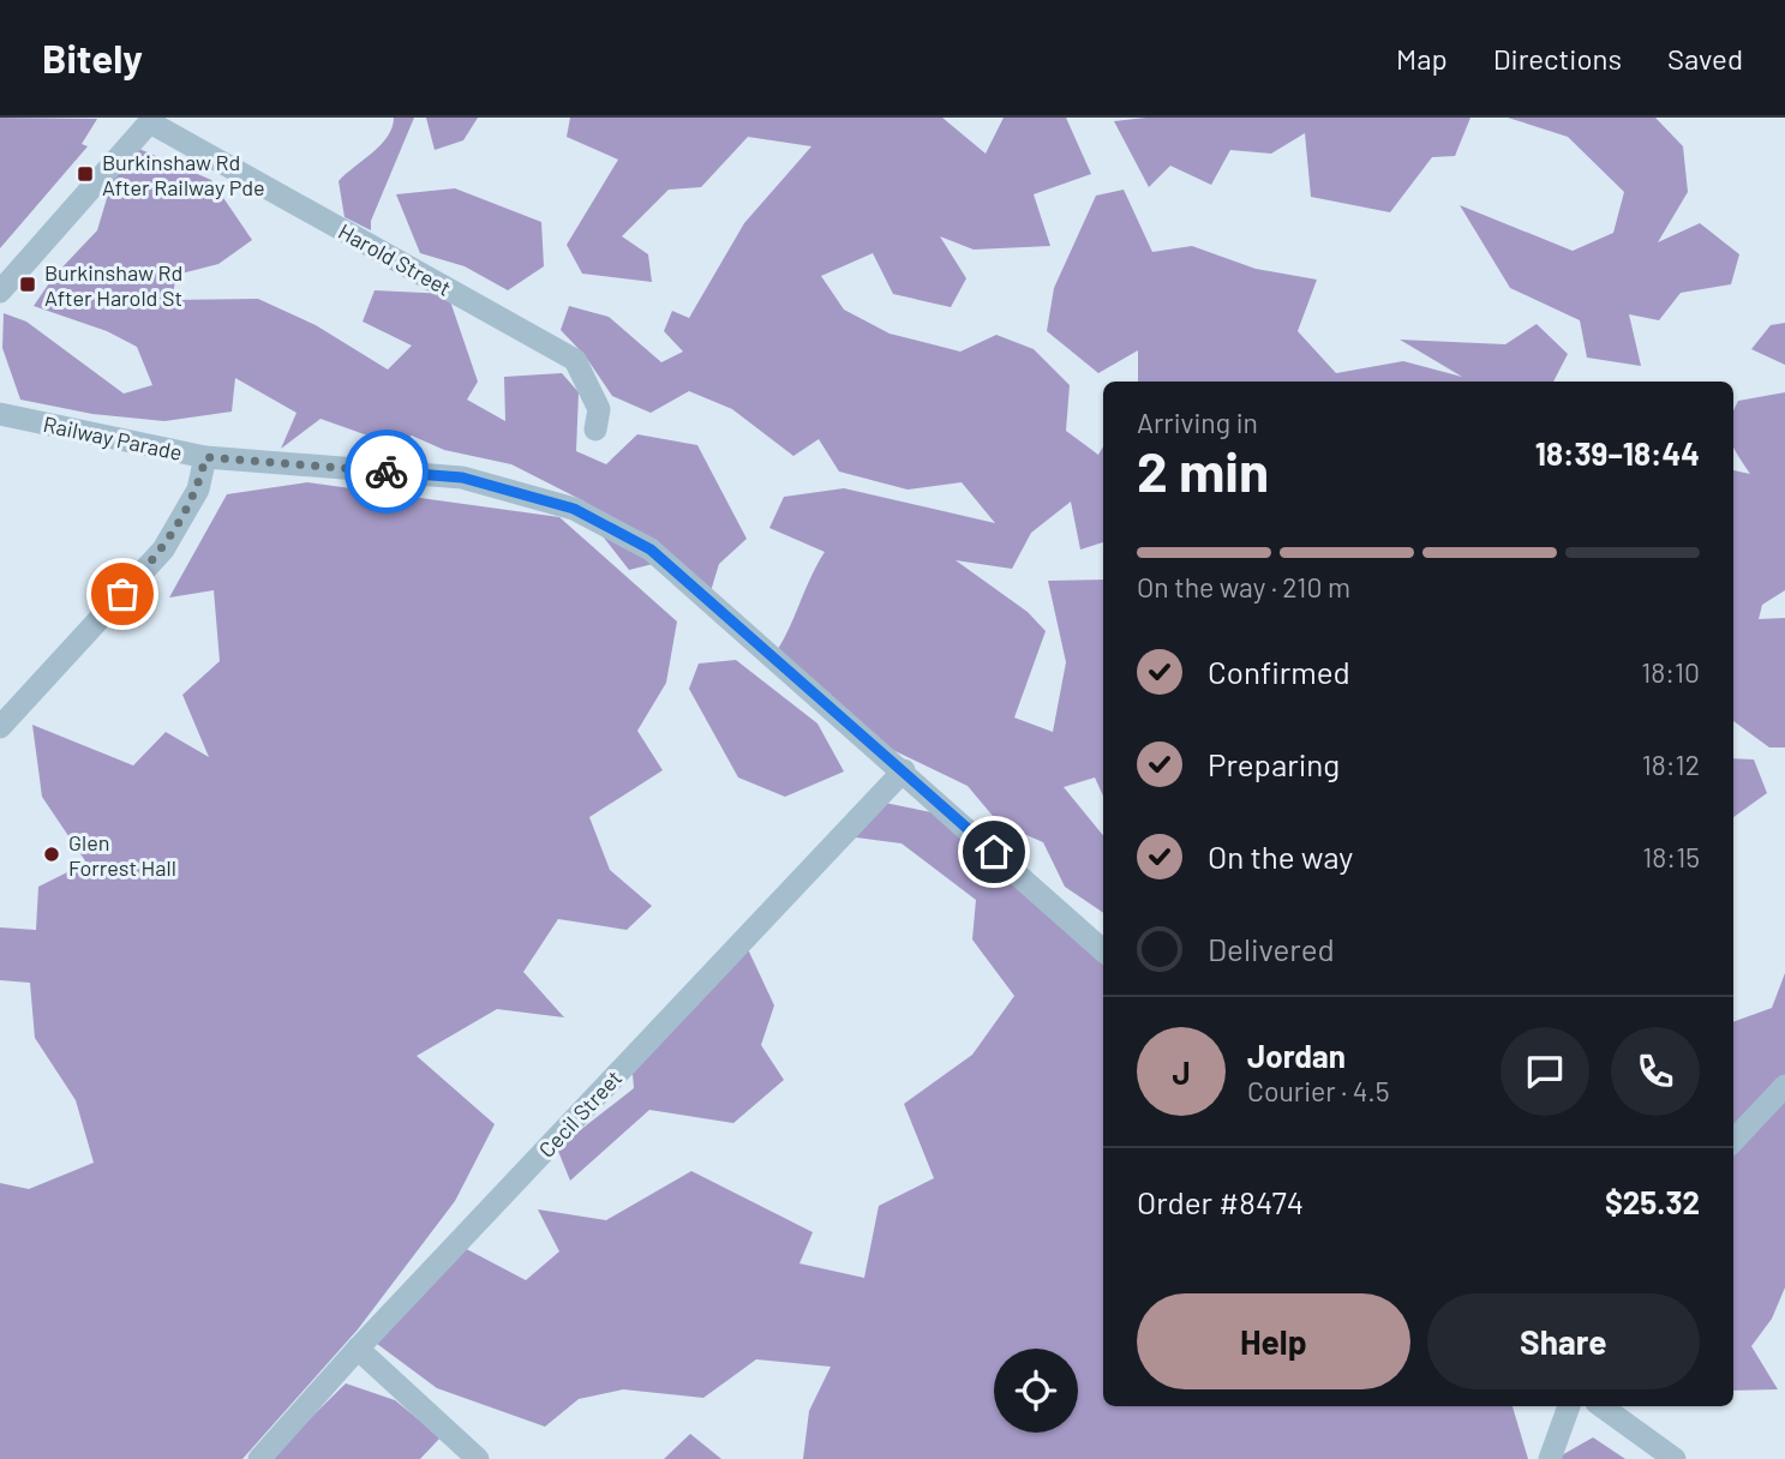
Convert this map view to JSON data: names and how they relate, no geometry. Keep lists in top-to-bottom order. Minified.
{"streets":{"street":["Harold Street","Railway Parade","Cecil Street"]},"crossings":[["Railway Parade","Cecil Street"]],"places":{"transit":["Burkinshaw Rd After Railway Pde","Burkinshaw Rd After Harold St"],"other":["Glen Forrest Hall"]},"page":{"header":"Bitely","nav":["Map","Directions","Saved"],"heading":["2 min","Arriving in","18:39–18:44"],"panel":["Jordan","Courier · 4.5","Order #8474","$25.32"],"bar":"On the way · 210 m","list":[["Confirmed","18:10"],["Preparing","18:12"],["On the way","18:15"],"Delivered"],"round":"J","buttons":["Help","Share"]}}
